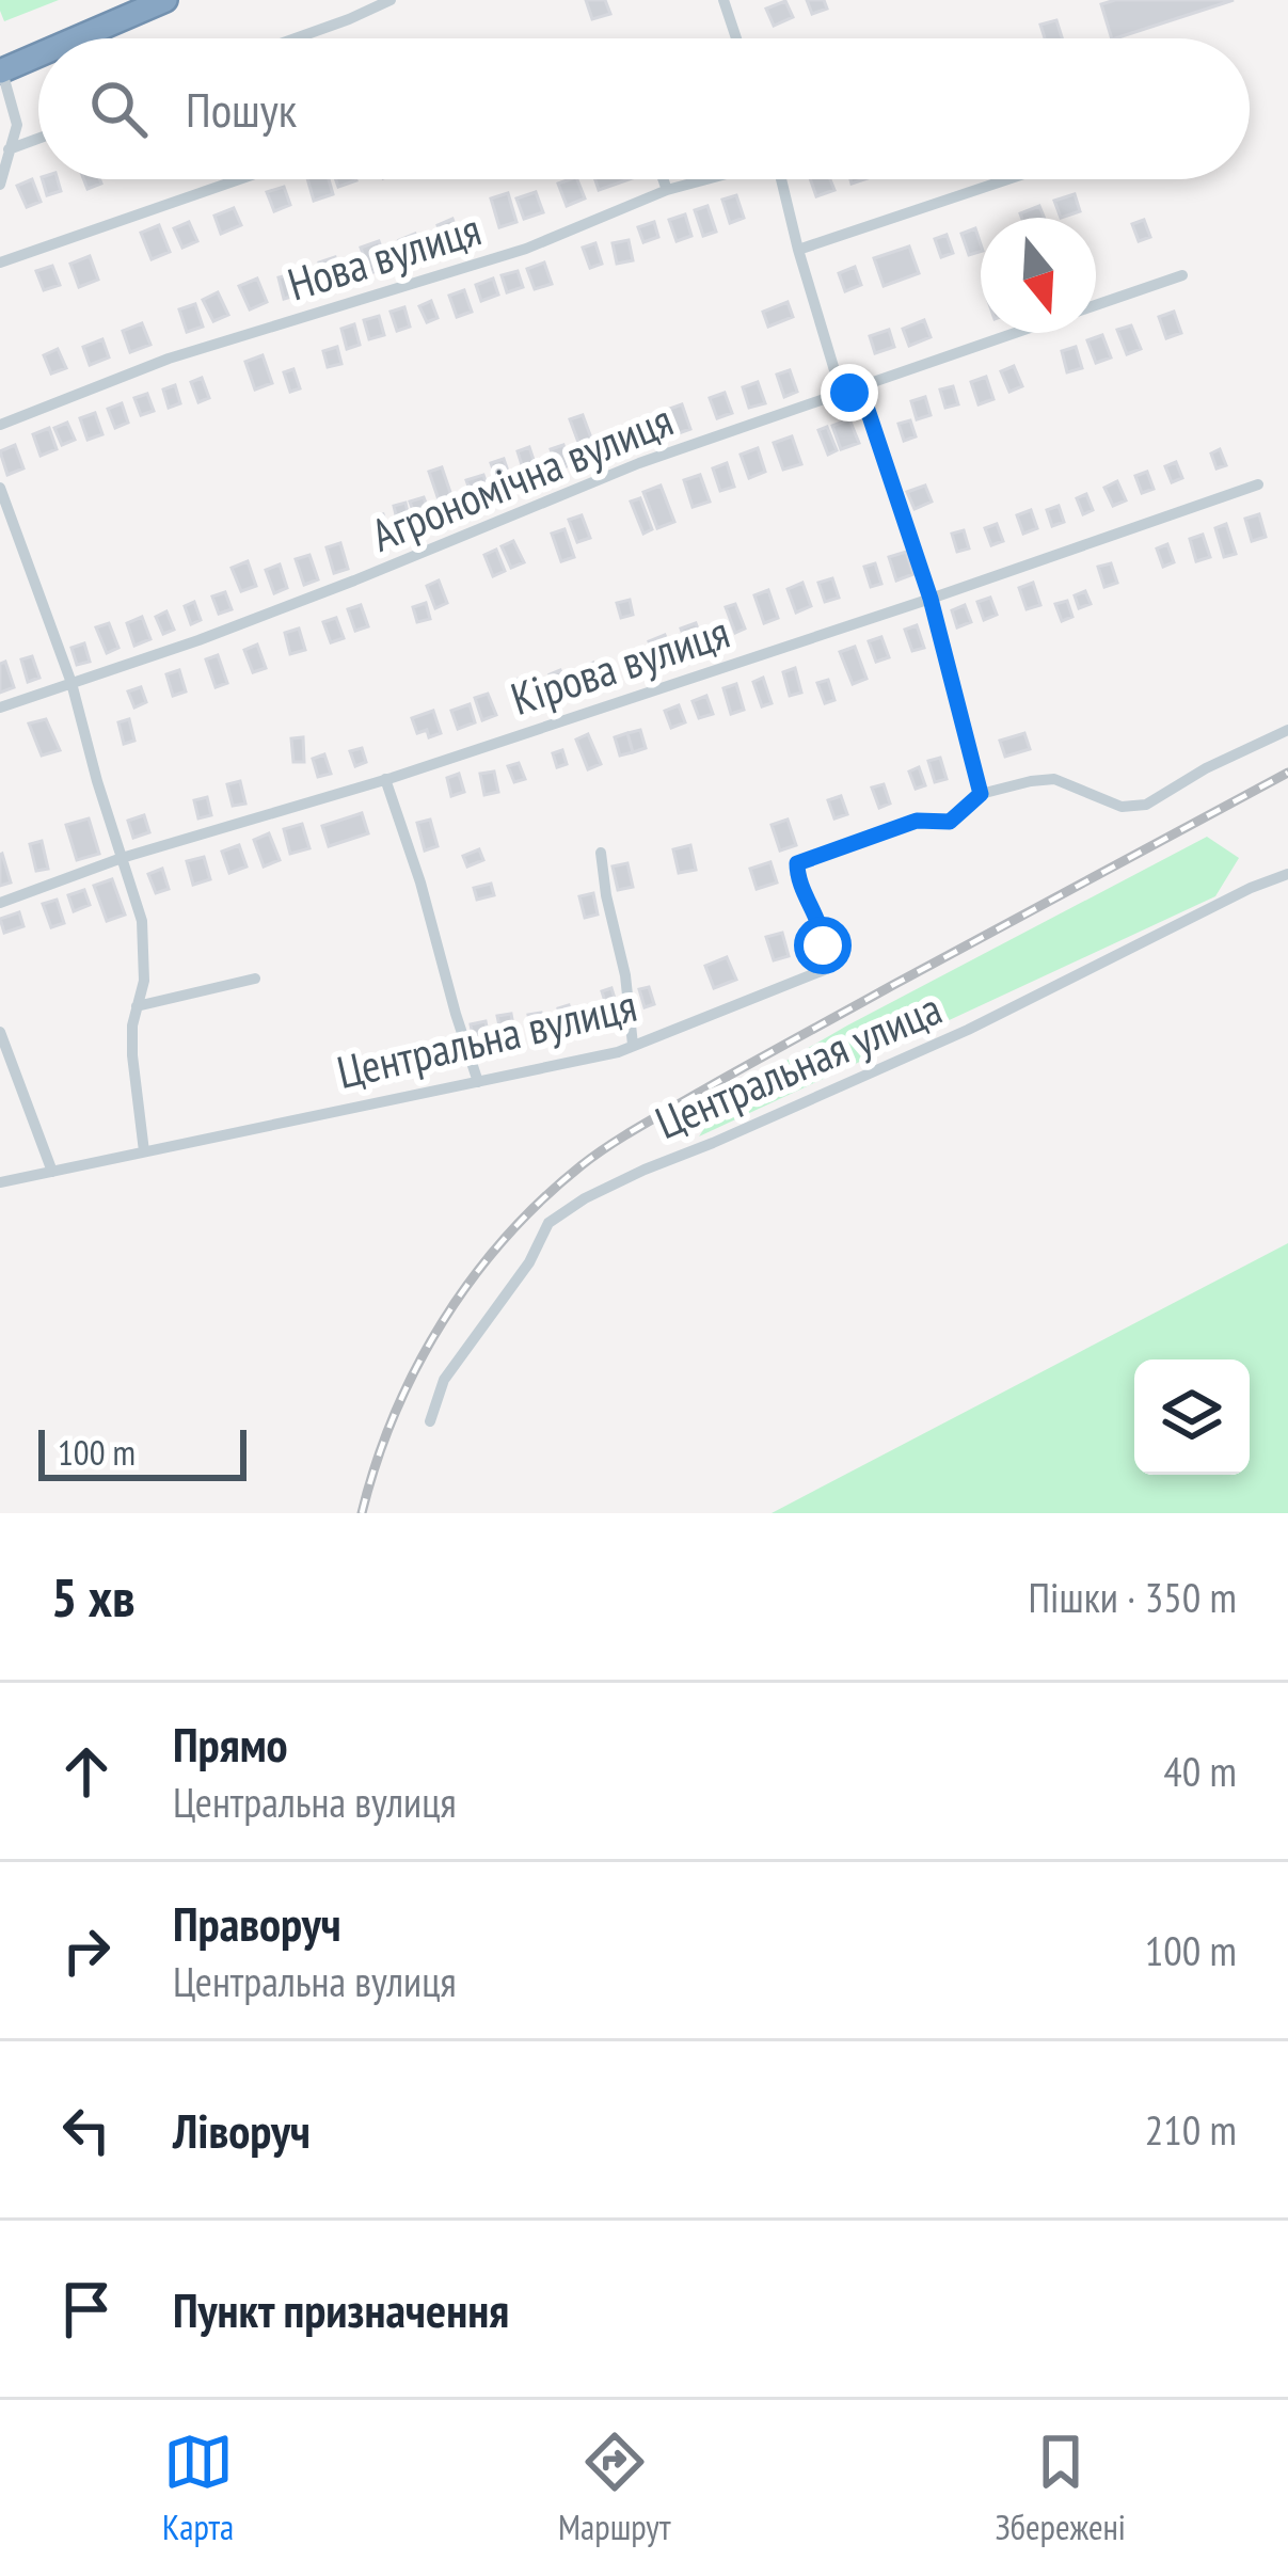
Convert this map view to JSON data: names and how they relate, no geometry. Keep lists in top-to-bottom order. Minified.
{"streets":{"street":["Нова вулиця","Агрономічна вулиця","Кірова вулиця","Центральна вулиця","Центральная улица"]},"scale_bar":"100 m","north":"bottom","page":{"search":"Пошук","scale":"100 m","heading":["5 хв","Пішки · 350 m"],"list":[["Прямо","Центральна вулиця","40 m"],["Праворуч","Центральна вулиця","100 m"],["Ліворуч","210 m"],"Пункт призначення"],"nav":["Карта","Маршрут","Збережені"]}}
